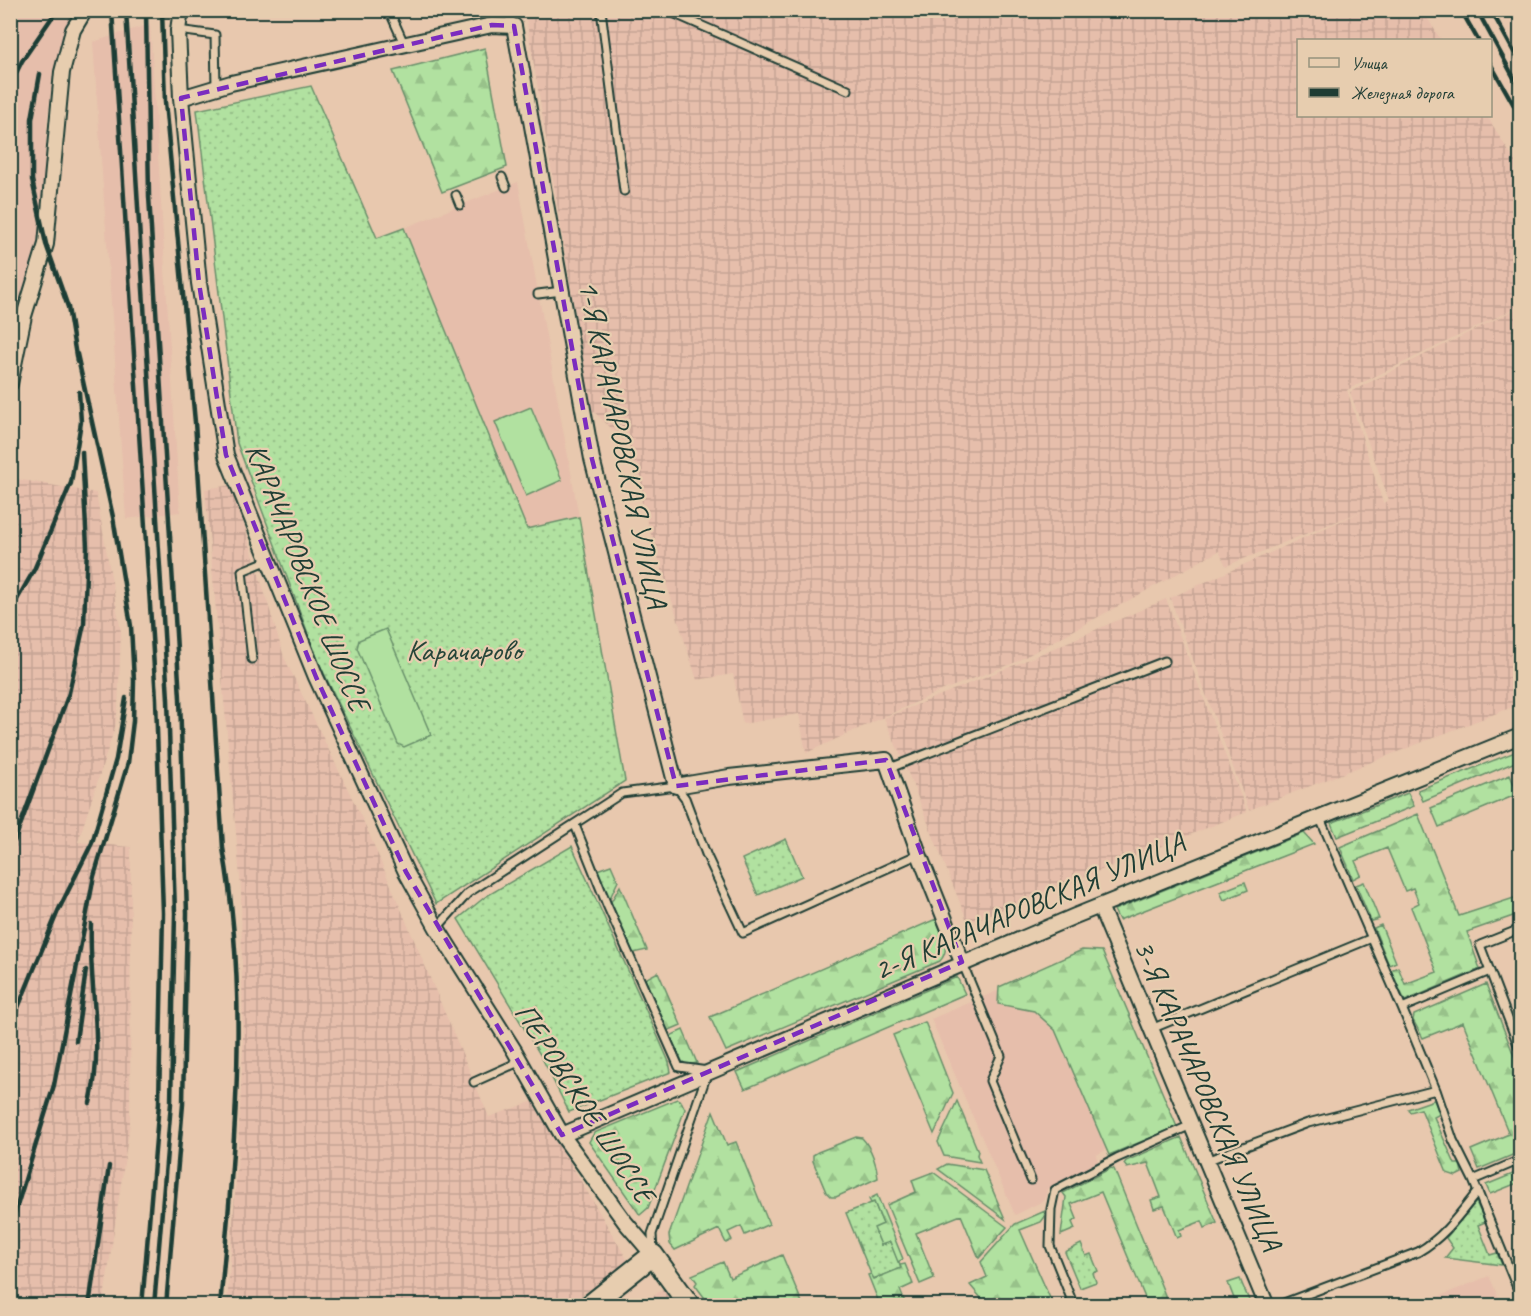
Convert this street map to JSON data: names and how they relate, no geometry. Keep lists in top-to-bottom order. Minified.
{"streets":{"street":["1-Я КАРАЧАРОВСКАЯ УЛИЦА","КАРАЧАРОВСКОЕ ШОССЕ","2-Я КАРАЧАРОВСКАЯ УЛИЦА","3-Я КАРАЧАРОВСКАЯ УЛИЦА","ПЕРОВСКОЕ ШОССЕ"]},"crossings":[["КАРАЧАРОВСКОЕ ШОССЕ","ПЕРОВСКОЕ ШОССЕ"],["2-Я КАРАЧАРОВСКАЯ УЛИЦА","3-Я КАРАЧАРОВСКАЯ УЛИЦА"],["2-Я КАРАЧАРОВСКАЯ УЛИЦА","ПЕРОВСКОЕ ШОССЕ"]],"parks":["Карачарово"],"legend":["Улица","Железная дорога"]}
